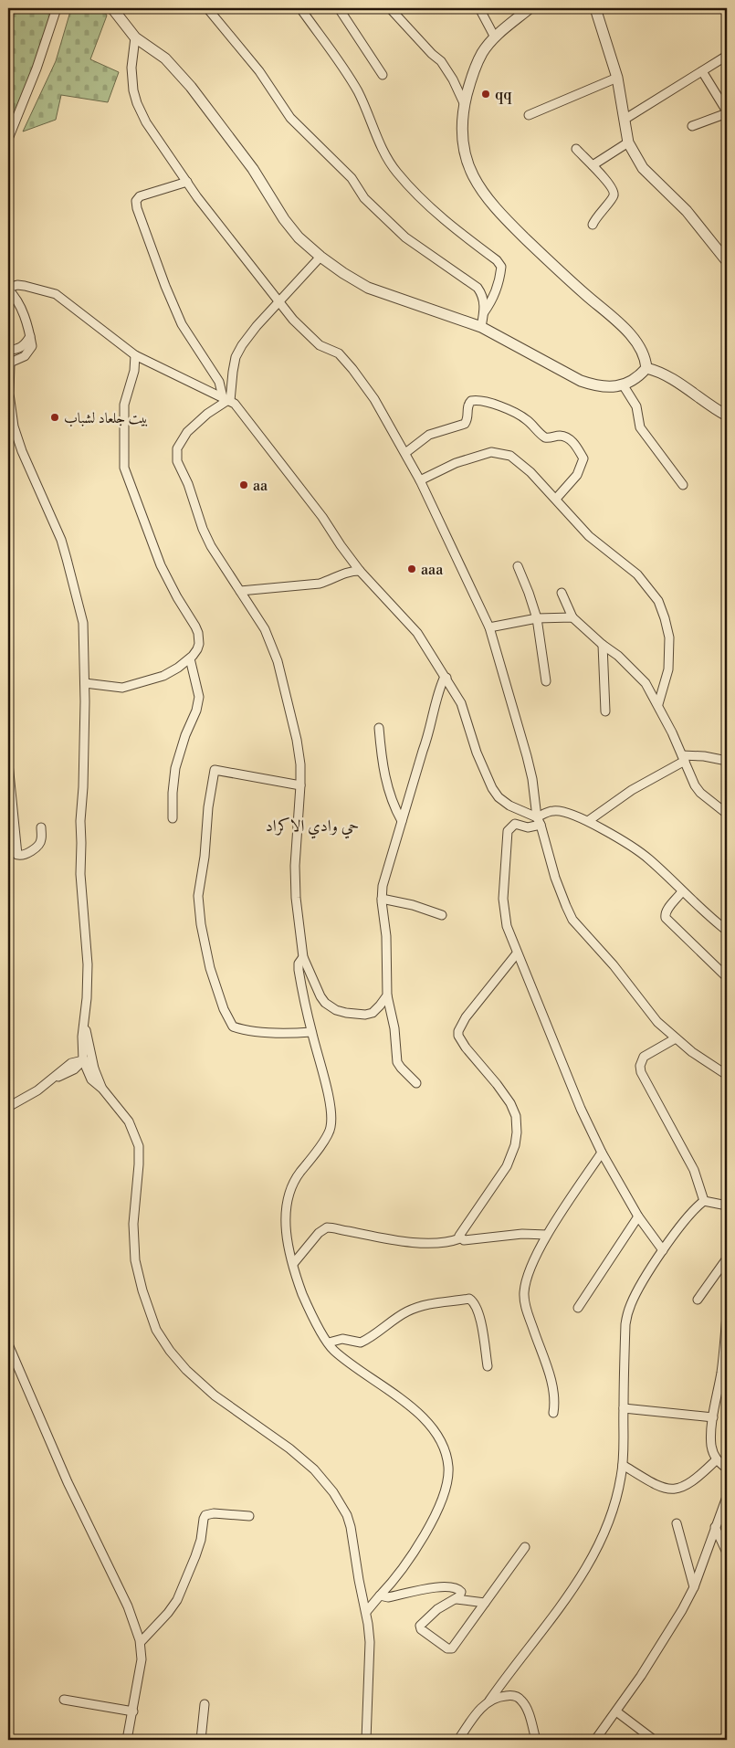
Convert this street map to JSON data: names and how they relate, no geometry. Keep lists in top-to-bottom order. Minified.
{"districts":["حي وادي الاكراد"],"places":["qq","بيت جلعاد لشباب","aa","aaa"]}
